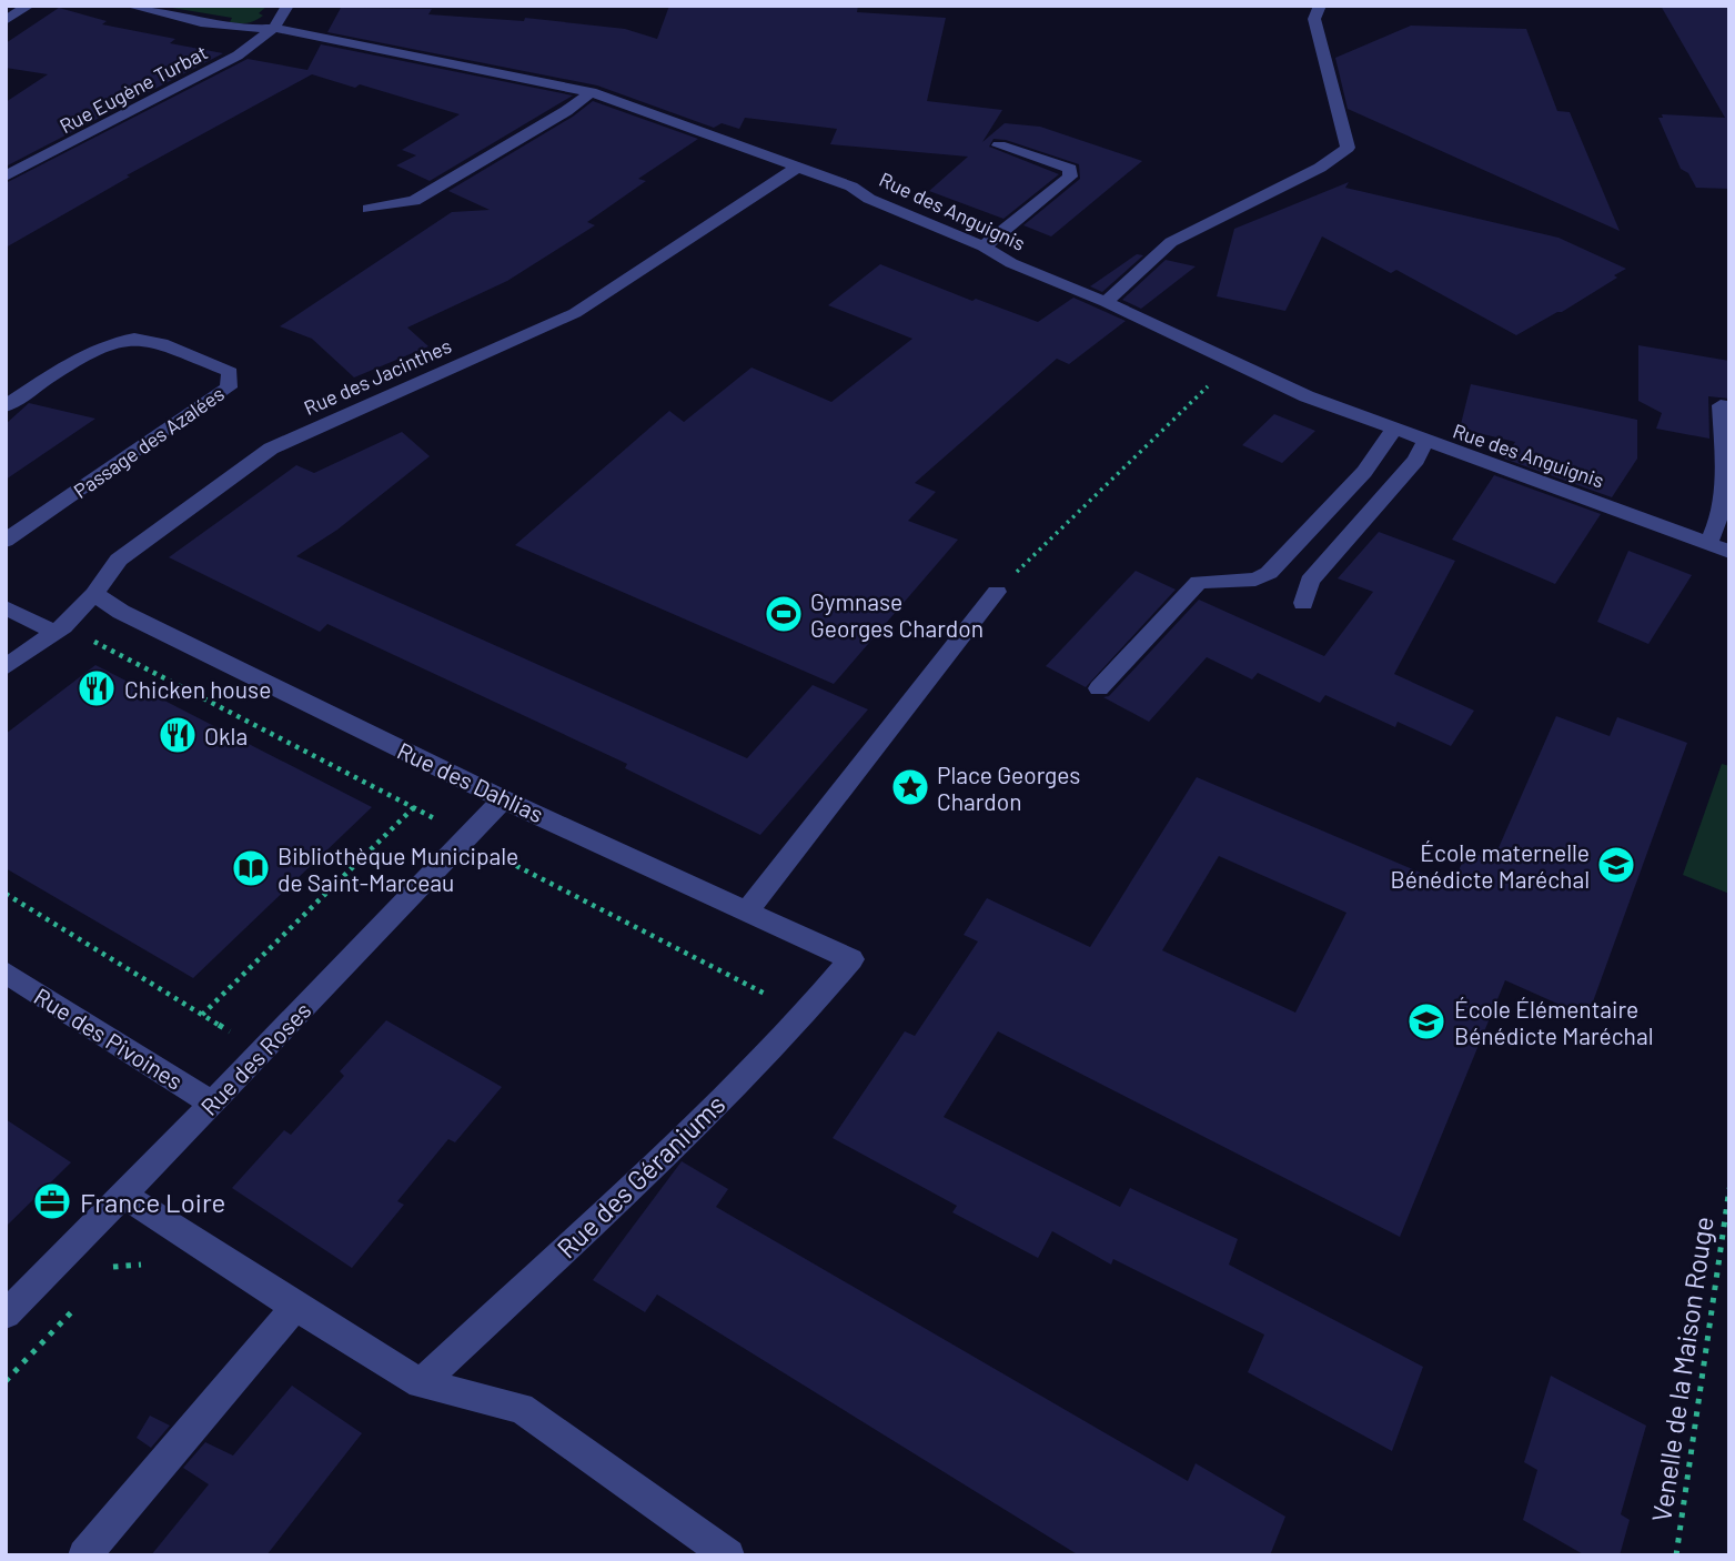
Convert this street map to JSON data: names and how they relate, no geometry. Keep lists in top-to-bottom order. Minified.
{"streets":{"street":["Rue Eugène Turbat","Rue des Anguignis","Rue des Jacinthes","Passage des Azalées","Rue des Dahlias","Rue des Pivoines","Rue des Roses","Rue des Géraniums"],"path":["Venelle de la Maison Rouge"]},"crossings":[["Rue Eugène Turbat","Rue des Anguignis"],["Rue des Anguignis","Rue des Jacinthes"],["Rue des Jacinthes","Rue des Dahlias"],["Rue des Dahlias","Rue des Roses"],["Rue des Dahlias","Rue des Géraniums"],["Rue des Pivoines","Rue des Roses"]],"places":{"sports":["Gymnase Georges Chardon"],"restaurant":["Chicken house","Okla"],"place":["Place Georges Chardon"],"school or university":["École maternelle Bénédicte Maréchal","École Élémentaire Bénédicte Maréchal"],"library":["Bibliothèque Municipale de Saint-Marceau"],"office":["France Loire"]}}
